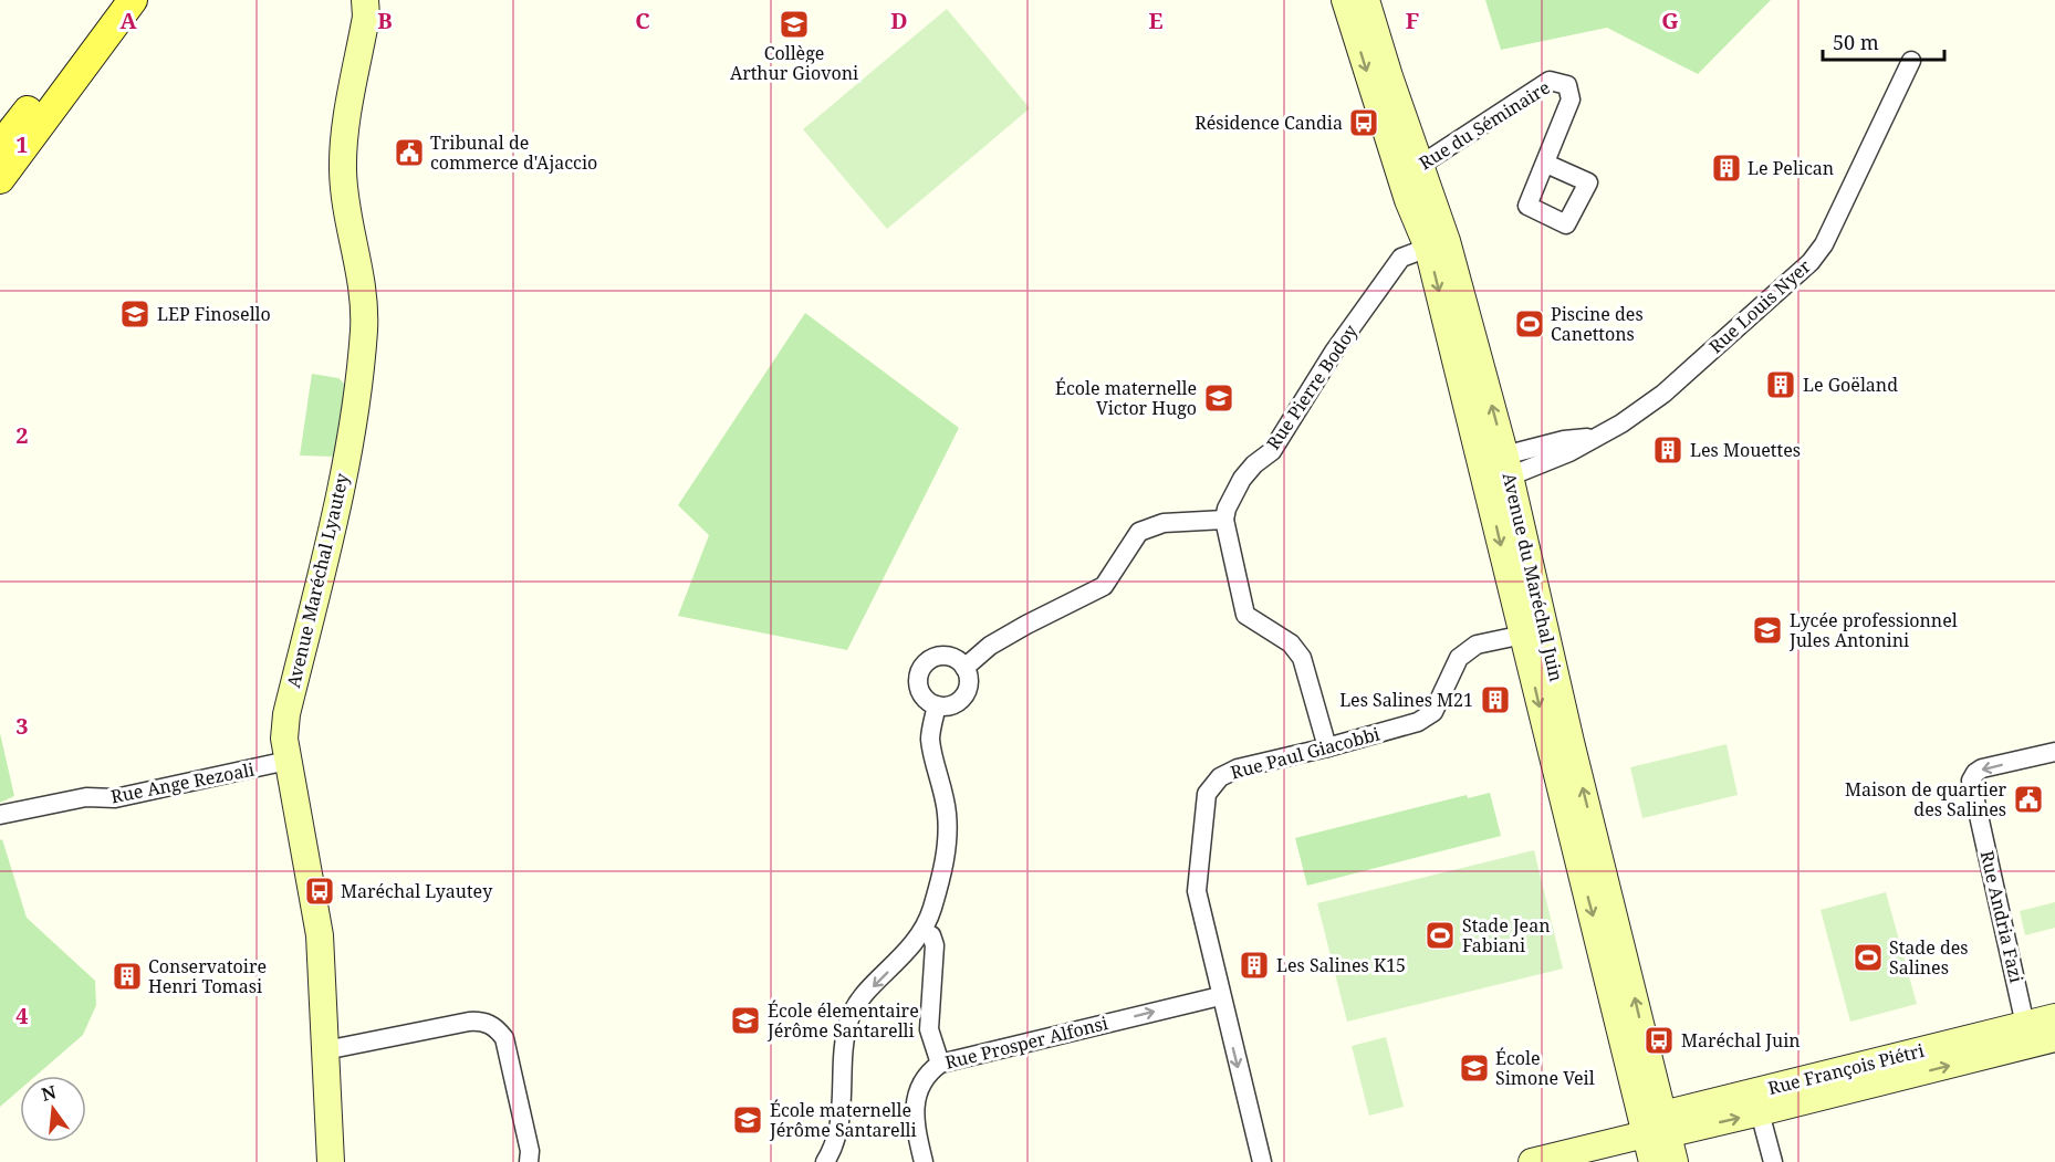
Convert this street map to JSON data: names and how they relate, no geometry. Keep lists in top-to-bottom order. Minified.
{"streets":{"street":["Rue du Séminaire","Rue Louis Nyer","Rue Pierre Bodoy","Avenue du Maréchal Juin","Avenue Maréchal Lyautey","Rue Paul Giacobbi","Rue Ange Rezoali","Rue Andria Fazi","Rue Prosper Alfonsi","Rue François Piétri"]},"crossings":[["Rue du Séminaire","Avenue du Maréchal Juin"],["Rue Louis Nyer","Avenue du Maréchal Juin"],["Rue Pierre Bodoy","Avenue du Maréchal Juin"],["Avenue du Maréchal Juin","Rue Paul Giacobbi"],["Avenue du Maréchal Juin","Rue François Piétri"],["Avenue Maréchal Lyautey","Rue Ange Rezoali"],["Rue Paul Giacobbi","Rue Prosper Alfonsi"],["Rue Andria Fazi","Rue François Piétri"]],"one_way":["Rue Andria Fazi","Rue Prosper Alfonsi"],"places":{"school or university":["Collège Arthur Giovoni","LEP Finosello","École maternelle Victor Hugo","Lycée professionnel Jules Antonini","École élementaire Jérôme Santarelli","École Simone Veil","École maternelle Jérôme Santarelli"],"bus stop":["Résidence Candia","Maréchal Lyautey","Maréchal Juin"],"public building":["Tribunal de commerce d'Ajaccio","Maison de quartier des Salines"],"building":["Le Pelican","Le Goëland","Les Mouettes","Les Salines M21","Les Salines K15","Conservatoire Henri Tomasi"],"sports":["Piscine des Canettons","Stade Jean Fabiani","Stade des Salines"]},"scale_bar":"50 m","north":"top","grid":{"columns":["A","B","C","D","E","F","G"],"rows":["1","2","3","4"]}}
